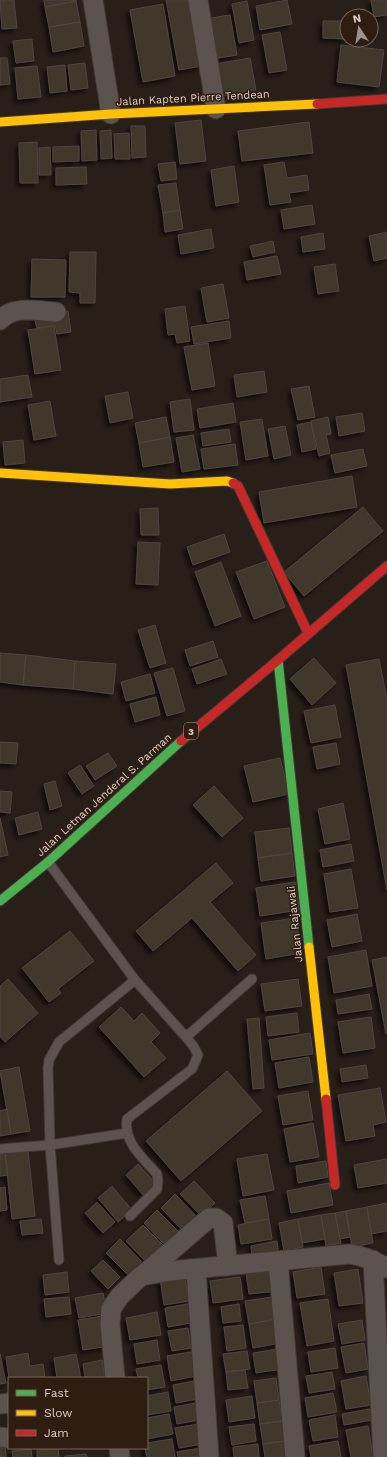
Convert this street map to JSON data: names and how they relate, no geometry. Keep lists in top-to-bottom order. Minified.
{"streets":{"main road":["Jalan Kapten Pierre Tendean","3","Jalan Letnan Jenderal S. Parman","Jalan Rajawali"]},"crossings":[["Jalan Letnan Jenderal S. Parman","Jalan Rajawali"]],"legend":["Fast","Slow","Jam"],"north":"top"}
